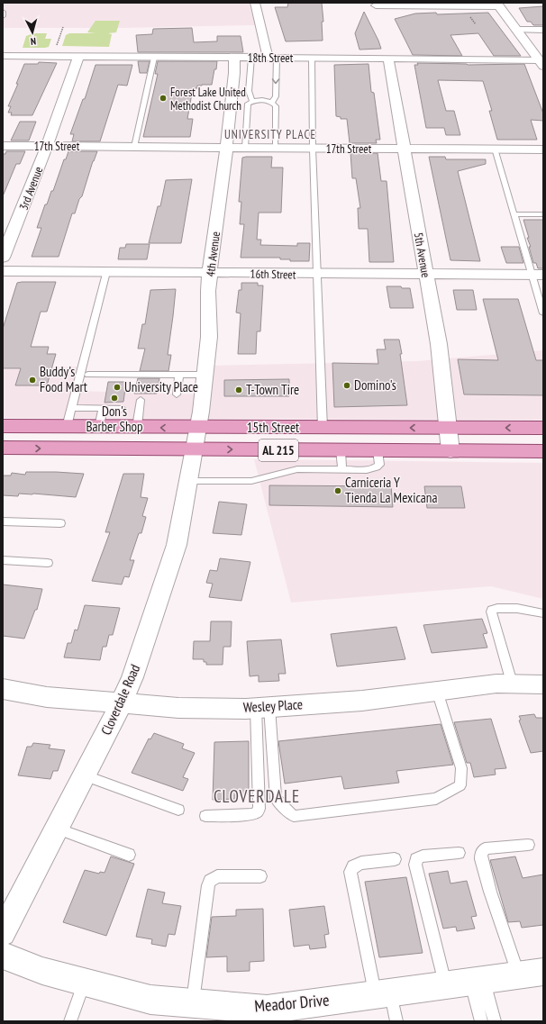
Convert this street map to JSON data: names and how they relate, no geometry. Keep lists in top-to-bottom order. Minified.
{"streets":{"main road":["15th Street","AL 215"],"street":["18th Street","17th Street","3rd Avenue","4th Avenue","5th Avenue","16th Street","Cloverdale Road","Wesley Place","Meador Drive"]},"crossings":[["18th Street","3rd Avenue"],["18th Street","4th Avenue"],["18th Street","5th Avenue"],["17th Street","3rd Avenue"],["17th Street","4th Avenue"],["17th Street","5th Avenue"],["4th Avenue","16th Street"],["4th Avenue","15th Street"],["4th Avenue","Cloverdale Road"],["5th Avenue","16th Street"],["5th Avenue","15th Street"],["15th Street","Cloverdale Road"],["Cloverdale Road","Wesley Place"]],"districts":["UNIVERSITY PLACE","CLOVERDALE"],"places":["Forest Lake United Methodist Church","Buddy's Food Mart","Domino's","University Place","T-Town Tire","Don's Barber Shop","Carniceria Y Tienda La Mexicana"],"north":"bottom"}
